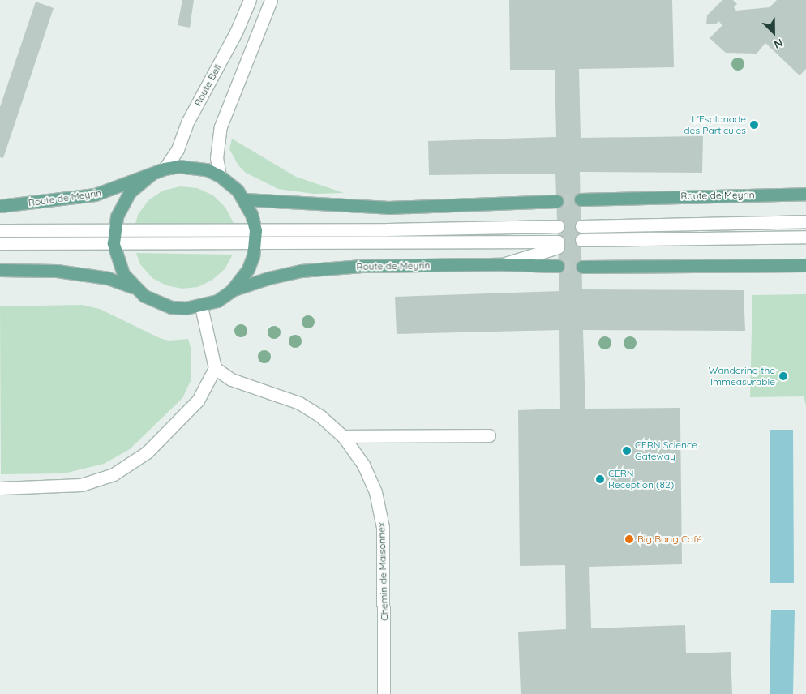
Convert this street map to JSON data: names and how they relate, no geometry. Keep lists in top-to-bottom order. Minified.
{"streets":{"main road":["Route de Meyrin"],"street":["Route Bell","Chemin de Maisonnex"]},"crossings":[["Route Bell","Route de Meyrin"]],"places":["L'Esplanade des Particules","Wandering the Immeasurable","CERN Science Gateway","CERN Reception (82)","Big Bang Café"],"north":"bottom right"}
